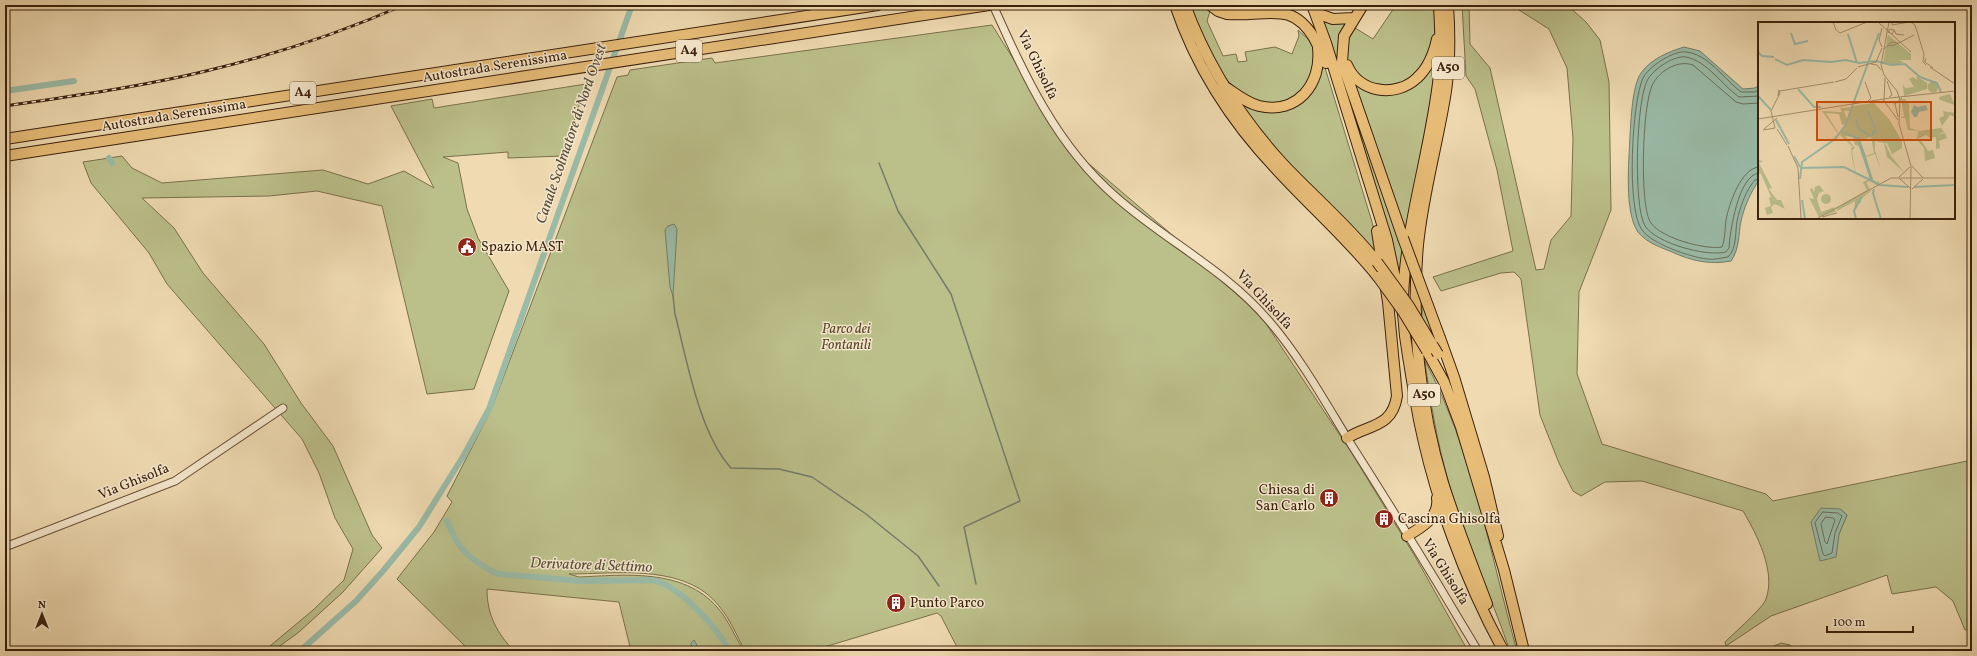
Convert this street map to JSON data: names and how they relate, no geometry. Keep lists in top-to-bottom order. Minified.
{"streets":{"highway":["A4","Autostrada Serenissima","A50"],"street":["Via Ghisolfa"]},"water":["Canale Scolmatore di Nord Ovest","Derivatore di Settimo"],"parks":["Parco dei Fontanili"],"places":{"public building":["Spazio MAST"],"building":["Chiesa di San Carlo","Cascina Ghisolfa","Punto Parco"]},"scale_bar":"100 m","north":"top"}
